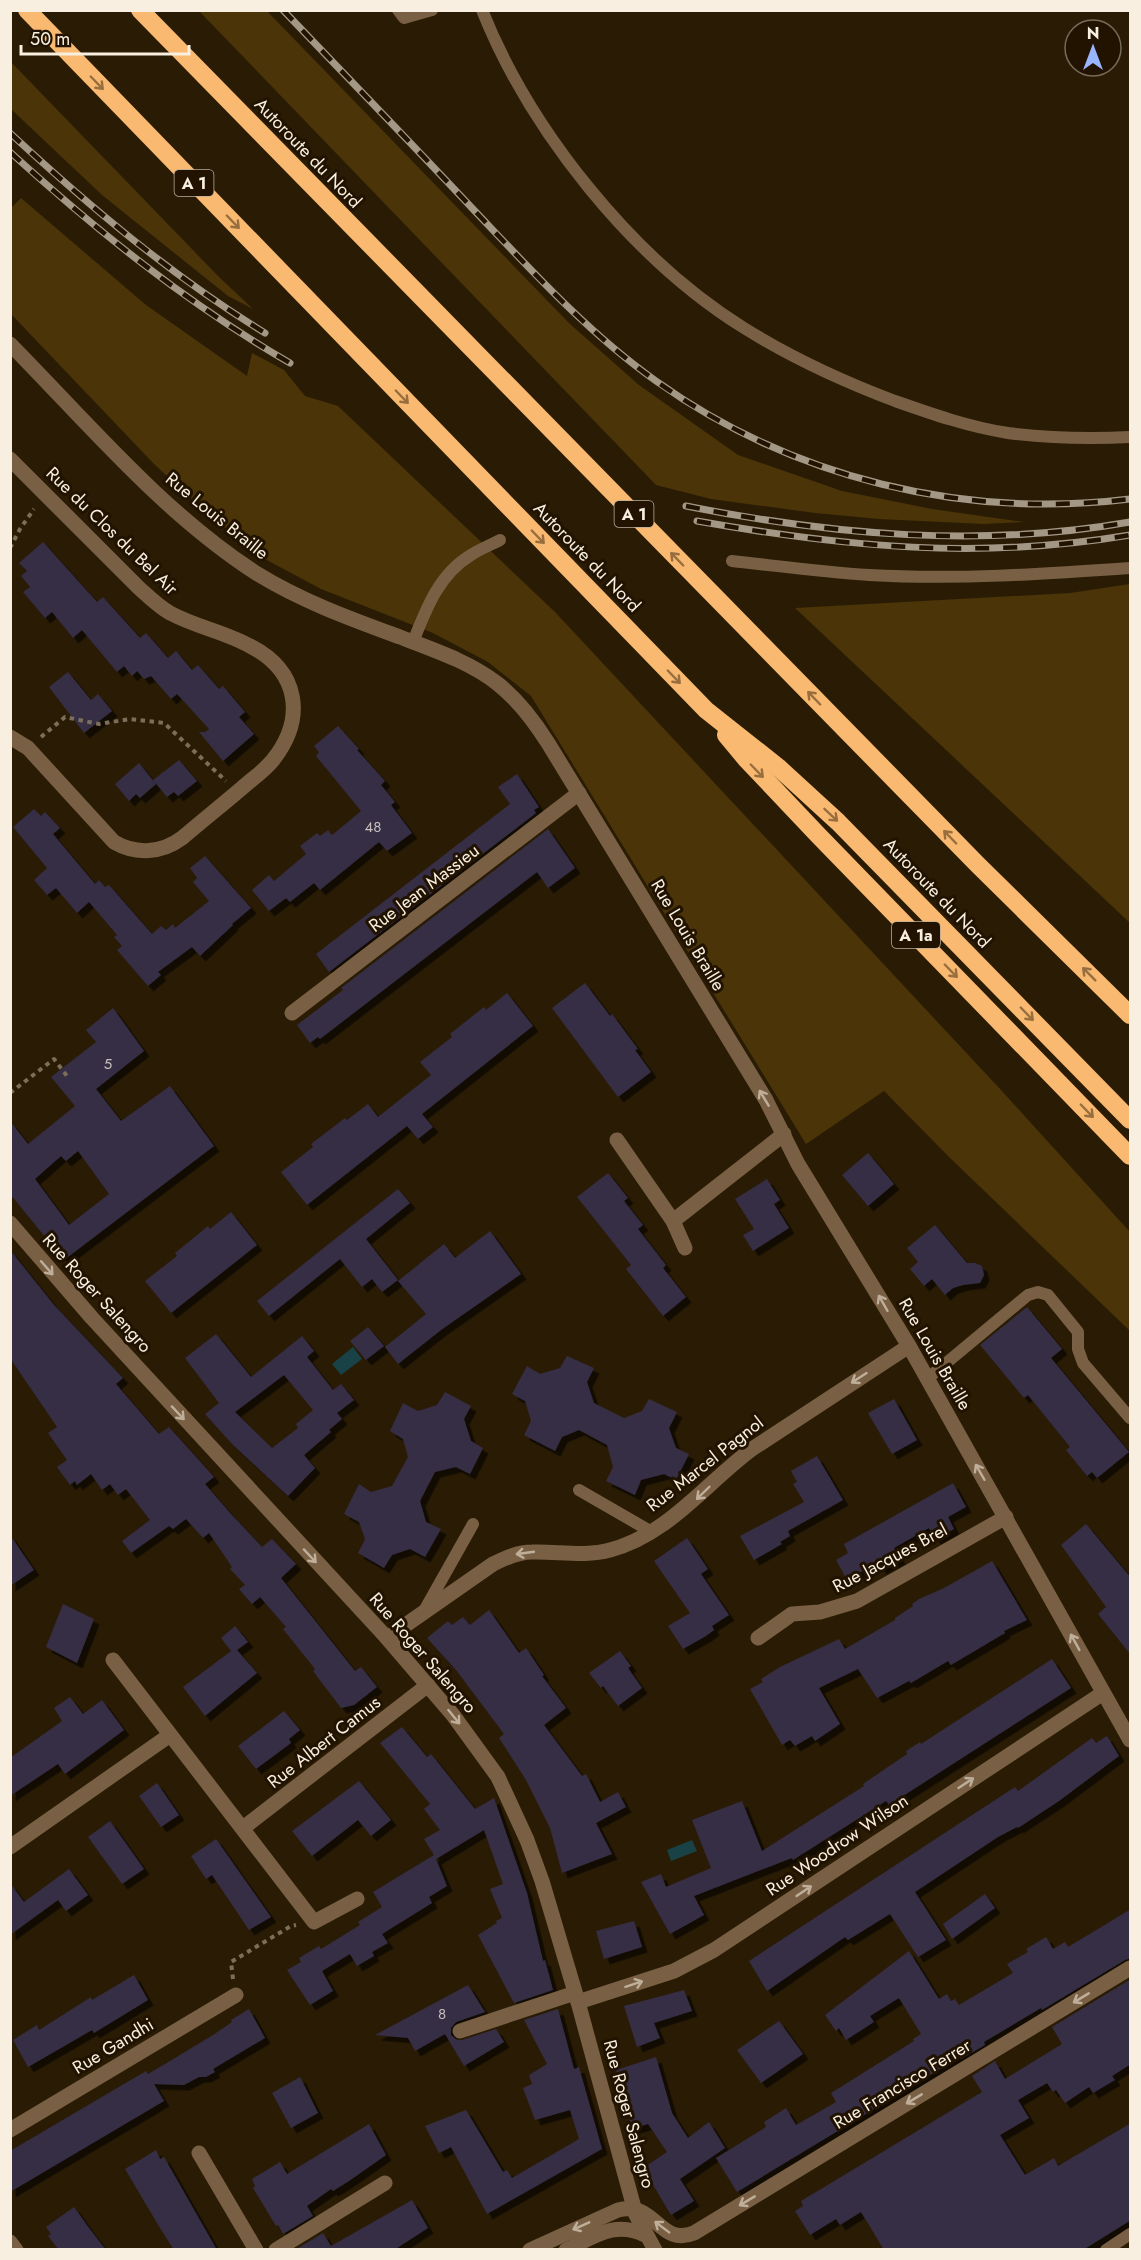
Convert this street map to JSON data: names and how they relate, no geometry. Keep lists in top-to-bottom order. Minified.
{"streets":{"highway":["Autoroute du Nord","A 1","A 1a"],"street":["Rue Louis Braille","Rue du Clos du Bel Air","Rue Jean Massieu","Rue Roger Salengro","Rue Marcel Pagnol","Rue Jacques Brel","Rue Albert Camus","Rue Woodrow Wilson","Rue Gandhi","Rue Francisco Ferrer"]},"crossings":[["Autoroute du Nord","A 1a"],["Rue Louis Braille","Rue Jean Massieu"],["Rue Louis Braille","Rue Marcel Pagnol"],["Rue Louis Braille","Rue Jacques Brel"],["Rue Louis Braille","Rue Woodrow Wilson"],["Rue Roger Salengro","Rue Marcel Pagnol"],["Rue Roger Salengro","Rue Albert Camus"],["Rue Roger Salengro","Rue Woodrow Wilson"],["Rue Roger Salengro","Rue Francisco Ferrer"]],"one_way":["Rue Louis Braille","Rue Roger Salengro","Rue Marcel Pagnol","Rue Woodrow Wilson","Rue Francisco Ferrer"],"house_numbers":["48","5","8"],"scale_bar":"50 m","north":"top"}
